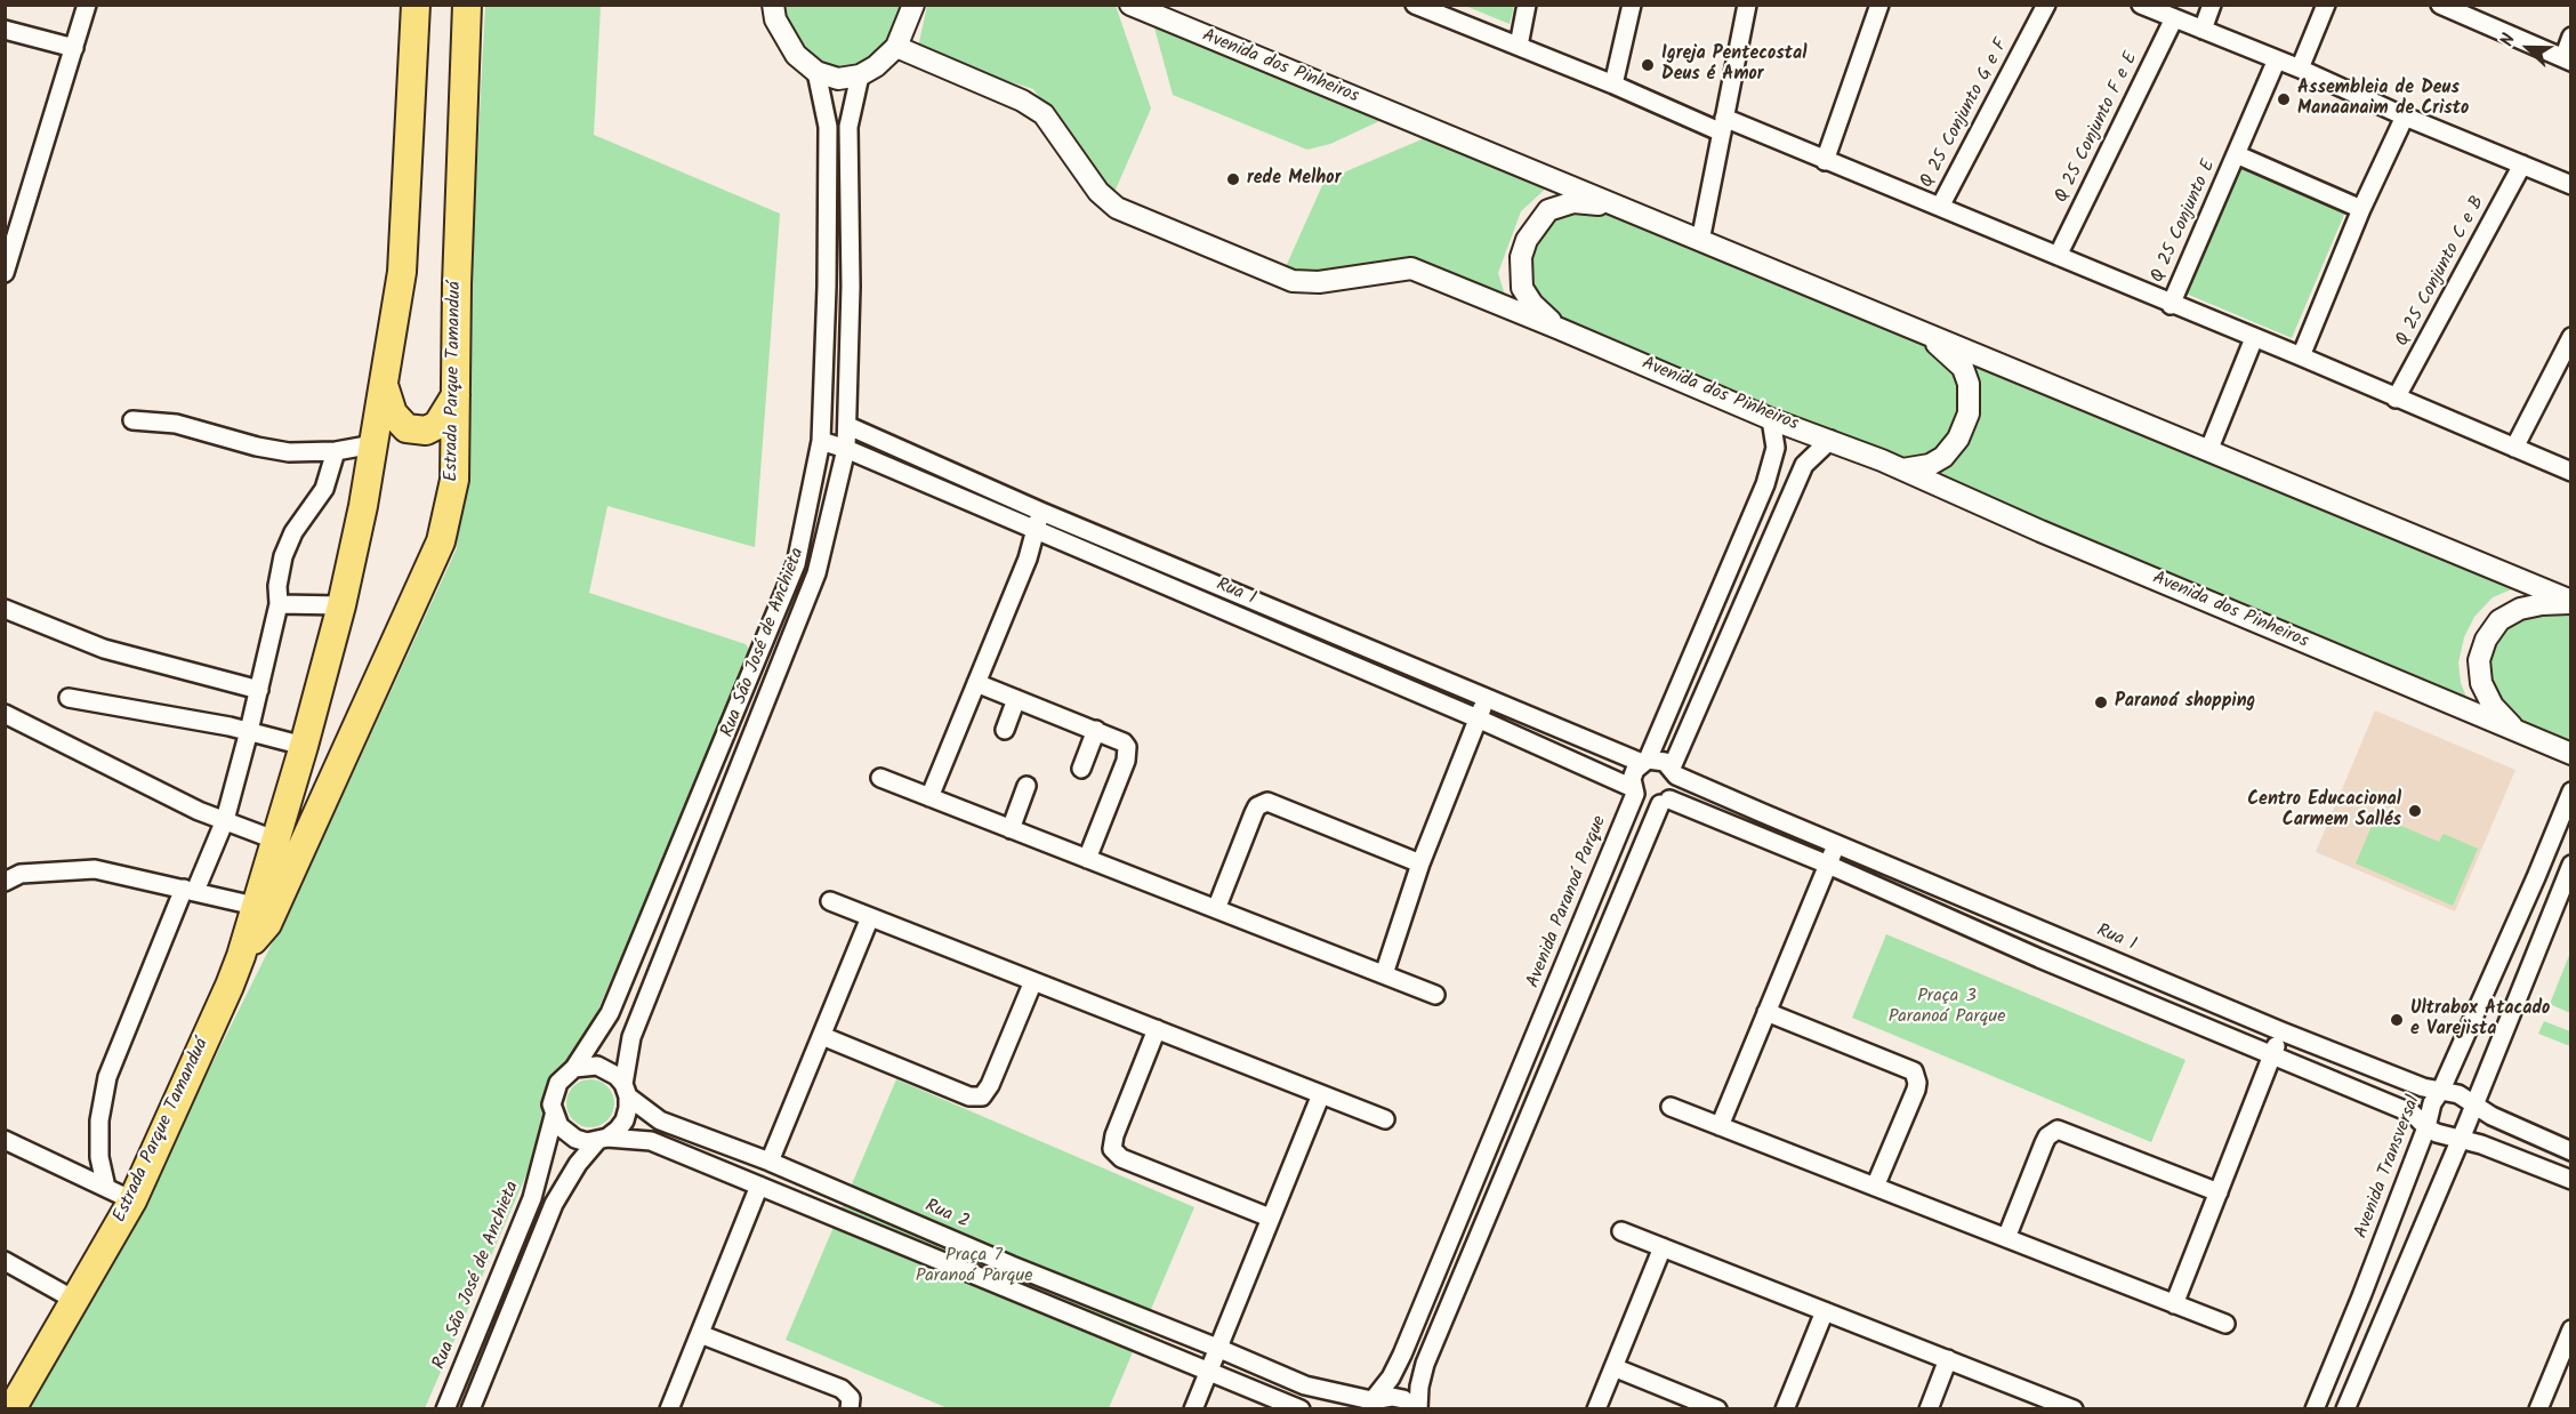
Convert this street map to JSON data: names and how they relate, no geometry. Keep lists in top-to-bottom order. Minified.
{"streets":{"main road":["Estrada Parque Tamanduá"],"street":["Avenida dos Pinheiros","Q 25 Conjunto G e F","Q 25 Conjunto F e E","Q 25 Conjunto E","Q 25 Conjunto C e B","Rua 1","Rua São José de Anchieta","Avenida Paranoá Parque","Avenida Transversal","Rua 2"]},"crossings":[["Avenida dos Pinheiros","Avenida Paranoá Parque"],["Rua 1","Rua São José de Anchieta"],["Rua 1","Avenida Paranoá Parque"],["Rua 1","Avenida Transversal"],["Rua São José de Anchieta","Rua 2"],["Avenida Paranoá Parque","Rua 2"]],"parks":["Praça 3 Paranoá Parque","Praça 7 Paranoá Parque"],"places":["Igreja Pentecostal Deus é Amor","Assembleia de Deus Manaanaim de Cristo","rede Melhor","Paranoá shopping","Centro Educacional Carmem Sallés","Ultrabox Atacado e Varejista"],"north":"left"}
